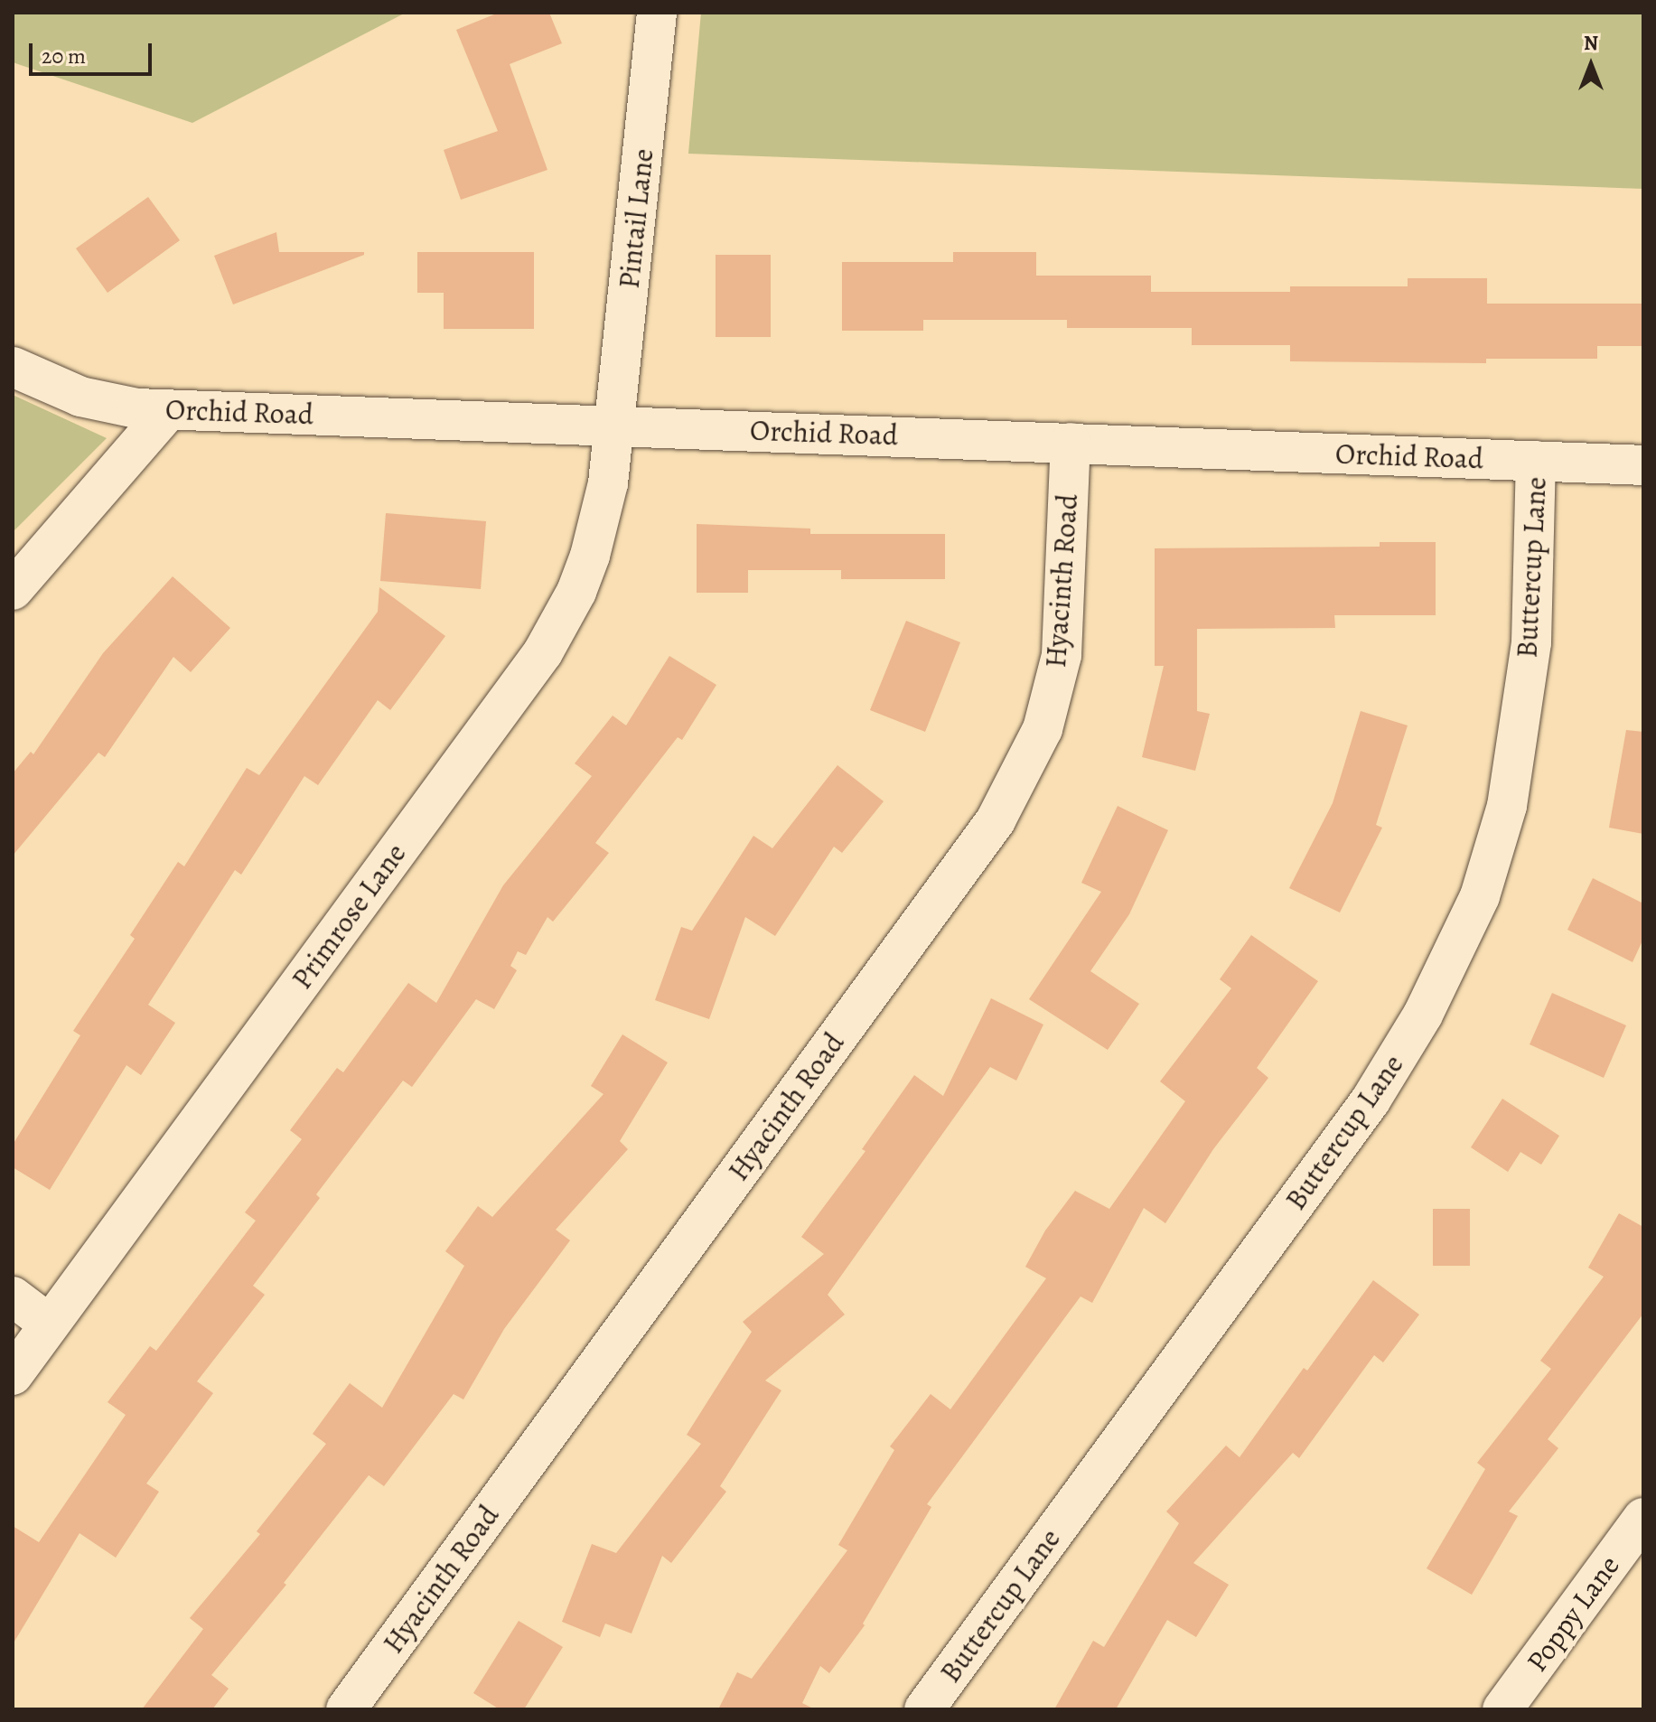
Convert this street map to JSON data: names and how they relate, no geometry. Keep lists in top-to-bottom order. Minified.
{"streets":{"street":["Pintail Lane","Orchid Road","Buttercup Lane","Hyacinth Road","Primrose Lane","Poppy Lane"]},"crossings":[["Pintail Lane","Orchid Road"],["Pintail Lane","Primrose Lane"],["Orchid Road","Buttercup Lane"],["Orchid Road","Hyacinth Road"],["Orchid Road","Primrose Lane"]],"scale_bar":"20 m","north":"top"}
